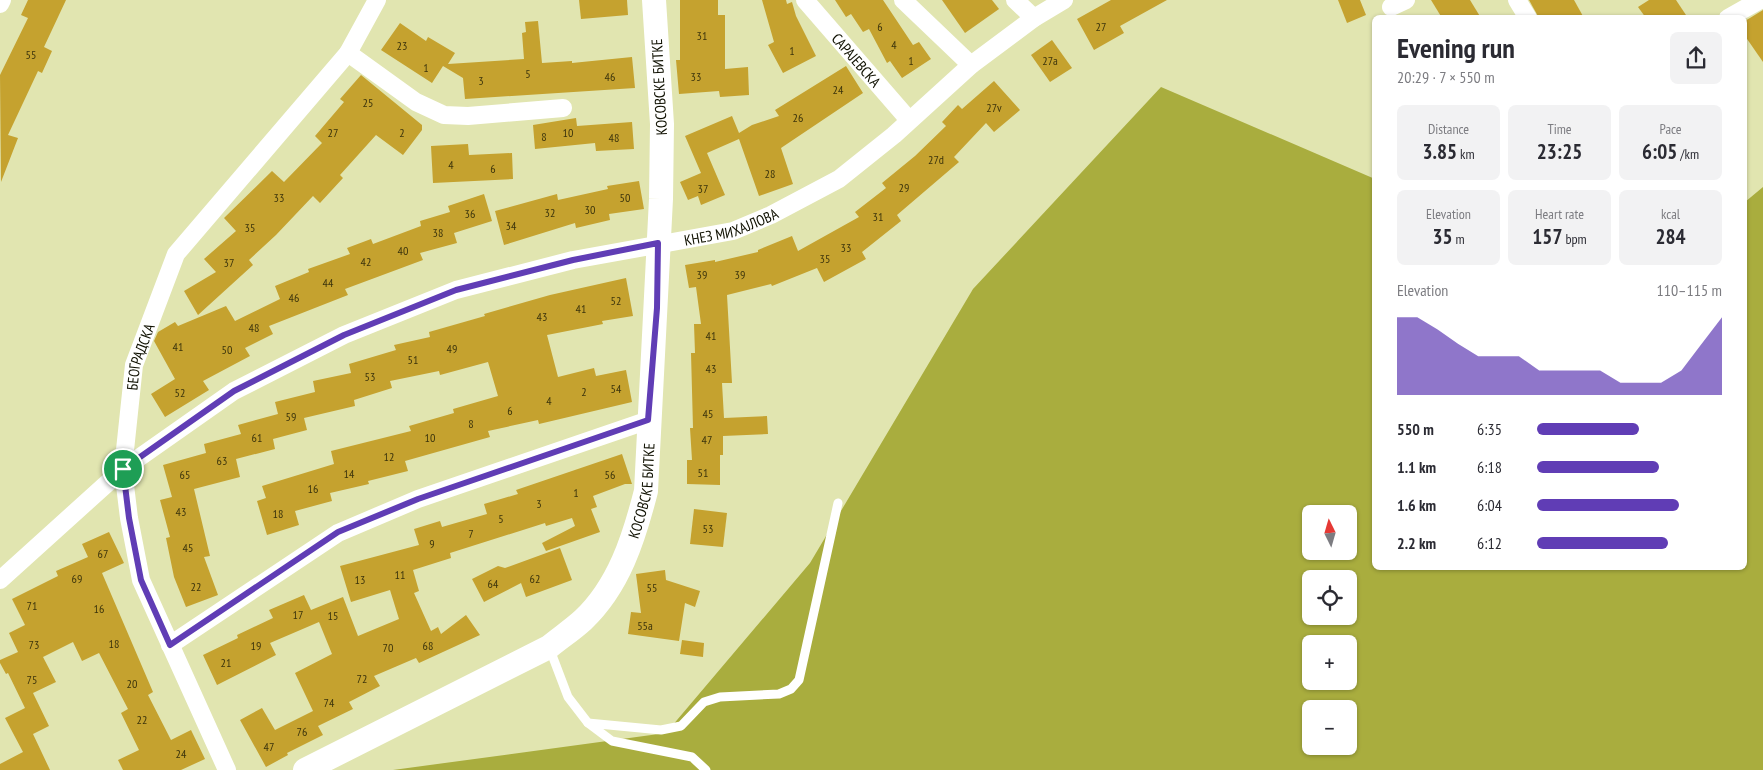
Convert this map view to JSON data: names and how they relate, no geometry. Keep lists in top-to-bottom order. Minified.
{"streets":{"street":["САРАЈЕВСКА","КОСОВСКЕ БИТКЕ","КНЕЗ МИХАЈЛОВА","БЕОГРАДСКА"]},"crossings":[["САРАЈЕВСКА","КНЕЗ МИХАЈЛОВА"],["КОСОВСКЕ БИТКЕ","КНЕЗ МИХАЈЛОВА"],["КНЕЗ МИХАЈЛОВА","БЕОГРАДСКА"]],"house_numbers":["6","27","31","4","23","1","55","1","27a","1","5","46","33","3","24","25","27v","26","27","2","10","8","48","27d","4","6","28","29","37","33","50","30","32","36","31","34","35","38","33","40","35","42","37","39","39","44","46","52","41","43","48","41","41","49","50","51","43","53","54","2","52","4","6","45","59","8","61","10","47","12","63","51","14","65","56","16","1","3","43","18","5","53","7","9","45","67","11","69","62","13","64","22","55","71","16","17","15","55a","18","73","19","68","70","21","72","75","20","74","22","76","47","24"],"north":"top","page":{"heading":["Evening run","20:29 · 7 × 550 m"],"stats":[["Distance","3.85 km"],["Time","23:25"],["Pace","6:05 /km"],["Elevation","35 m"],["Heart rate","157 bpm"],["kcal","284"]],"chart":["Elevation","110–115 m"],"list":[{"name":"550 m","note":"6:35"},{"name":"1.1 km","note":"6:18"},{"name":"1.6 km","note":"6:04"},{"name":"2.2 km","note":"6:12"}],"map_buttons":["+","−"]}}
